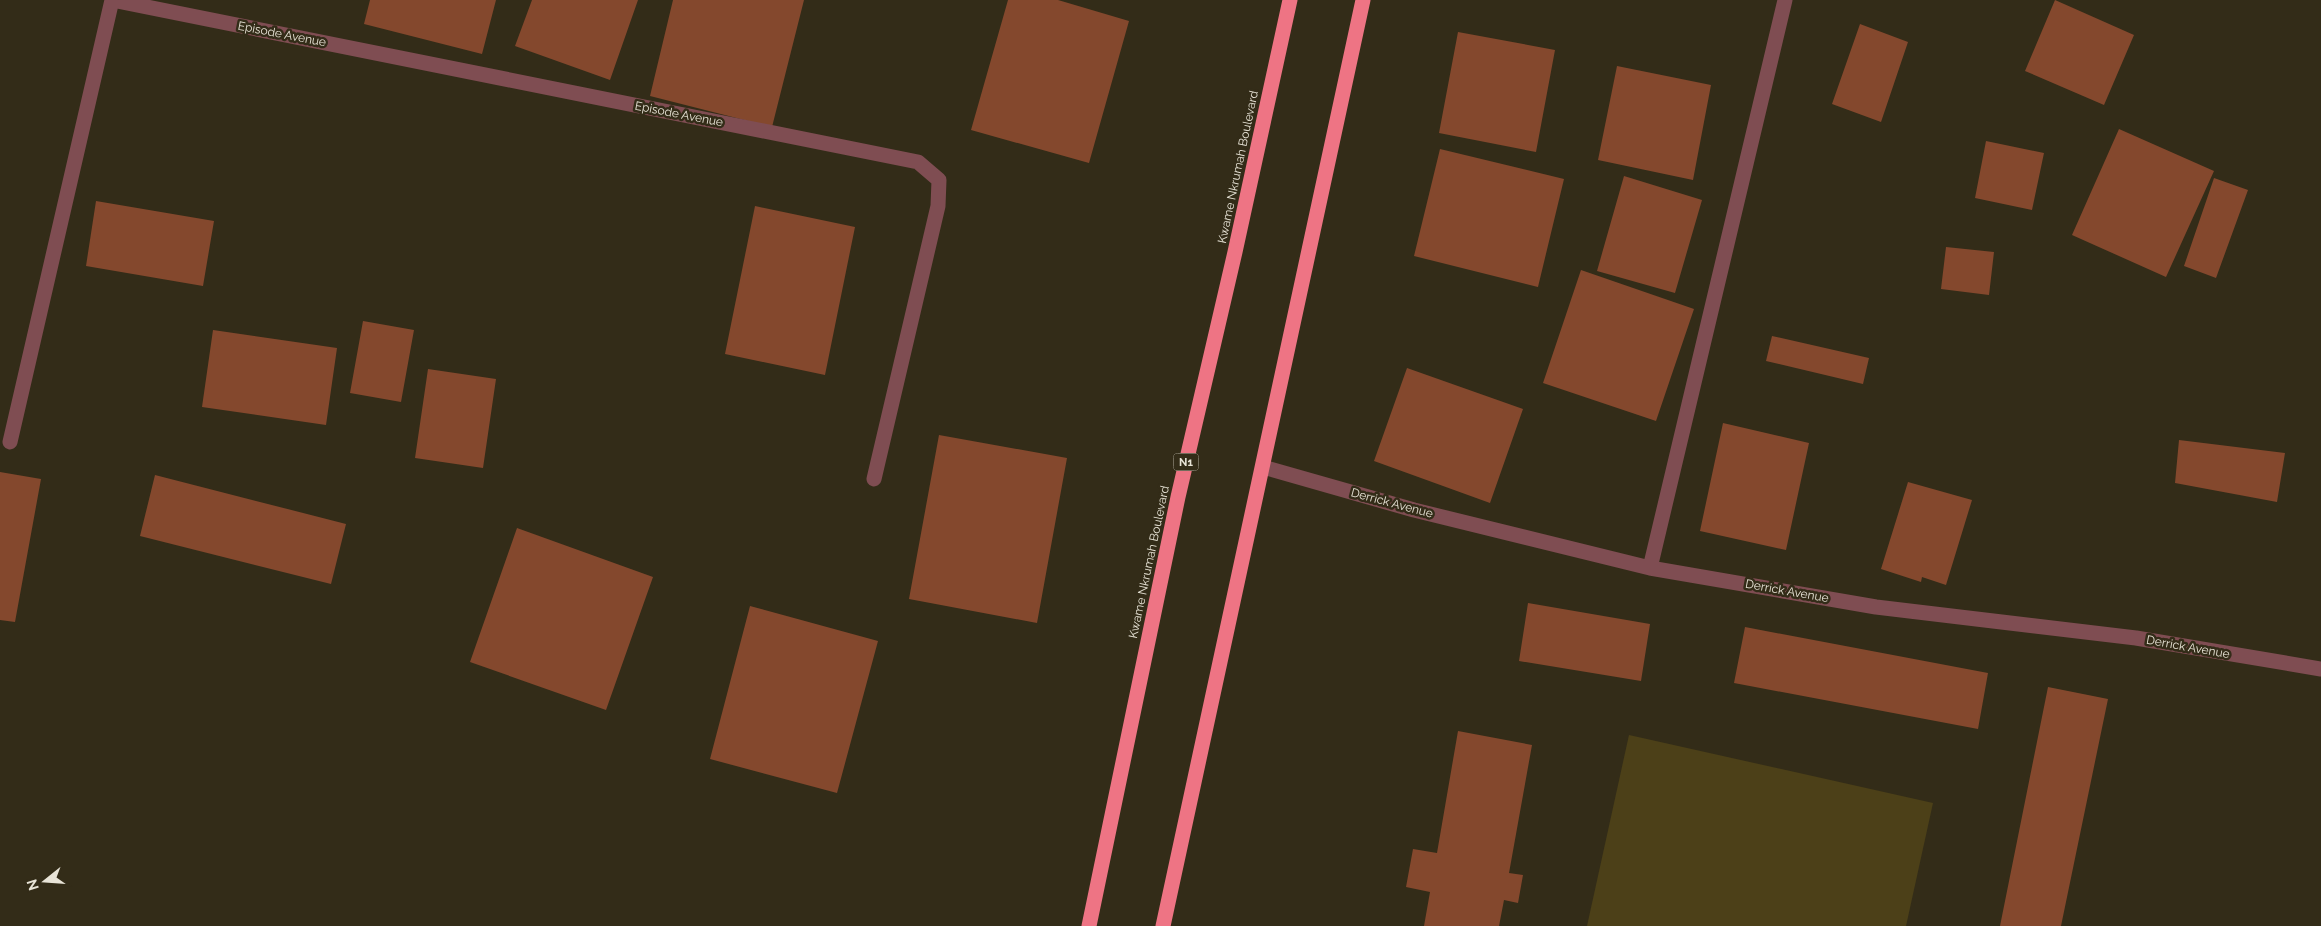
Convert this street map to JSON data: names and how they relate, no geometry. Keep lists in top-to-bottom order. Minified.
{"streets":{"highway":["Kwame Nkrumah Boulevard","N1"],"street":["Episode Avenue","Derrick Avenue"]},"north":"left"}
